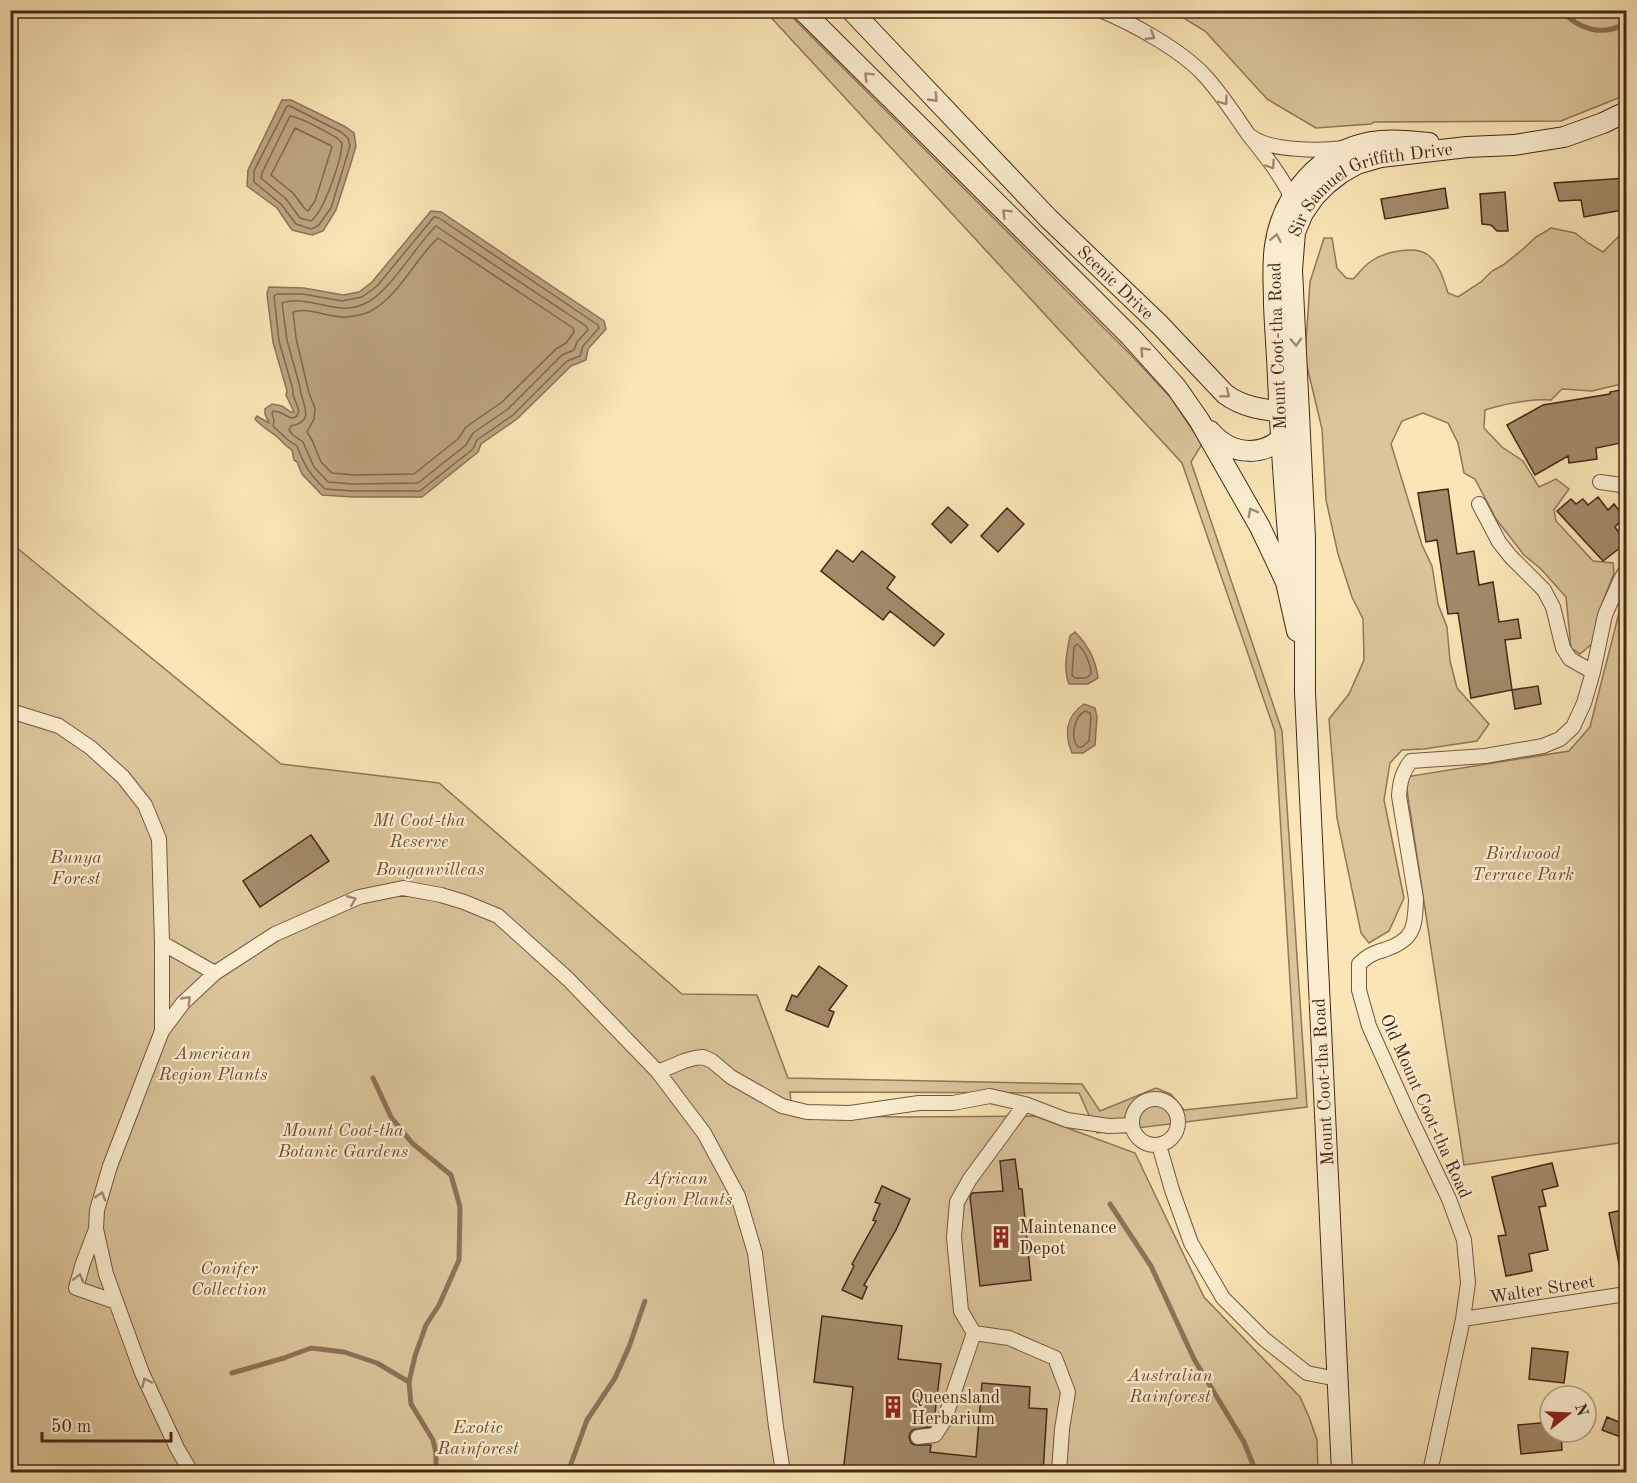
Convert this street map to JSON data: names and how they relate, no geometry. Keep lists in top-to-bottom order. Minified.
{"streets":{"main road":["Sir Samuel Griffith Drive","Scenic Drive","Mount Coot-tha Road"],"street":["Old Mount Coot-tha Road","Walter Street"]},"crossings":[["Sir Samuel Griffith Drive","Scenic Drive"],["Sir Samuel Griffith Drive","Mount Coot-tha Road"],["Scenic Drive","Mount Coot-tha Road"],["Old Mount Coot-tha Road","Walter Street"]],"one_way":["Sir Samuel Griffith Drive"],"parks":["Mt Coot-tha Reserve","Birdwood Terrace Park","Bunya Forest","Bouganvilleas","American Region Plants","Mount Coot-tha Botanic Gardens","African Region Plants","Conifer Collection","Australian Rainforest","Exotic Rainforest"],"places":{"building":["Maintenance Depot","Queensland Herbarium"]},"scale_bar":"50 m","north":"right"}
